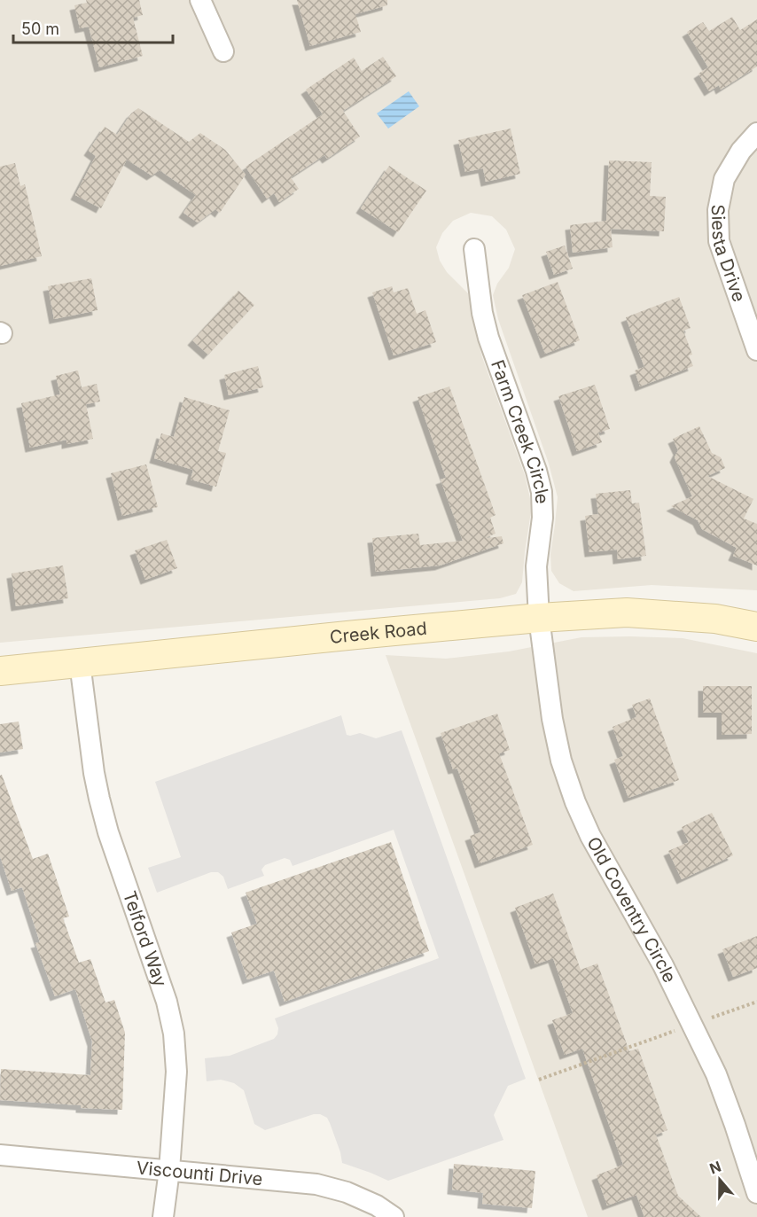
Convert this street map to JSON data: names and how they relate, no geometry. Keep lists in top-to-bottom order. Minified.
{"streets":{"street":["Siesta Drive","Farm Creek Circle","Creek Road","Old Coventry Circle","Telford Way","Viscounti Drive"]},"crossings":[["Farm Creek Circle","Creek Road"],["Farm Creek Circle","Old Coventry Circle"],["Creek Road","Old Coventry Circle"],["Creek Road","Telford Way"],["Telford Way","Viscounti Drive"]],"scale_bar":"50 m","north":"top"}
